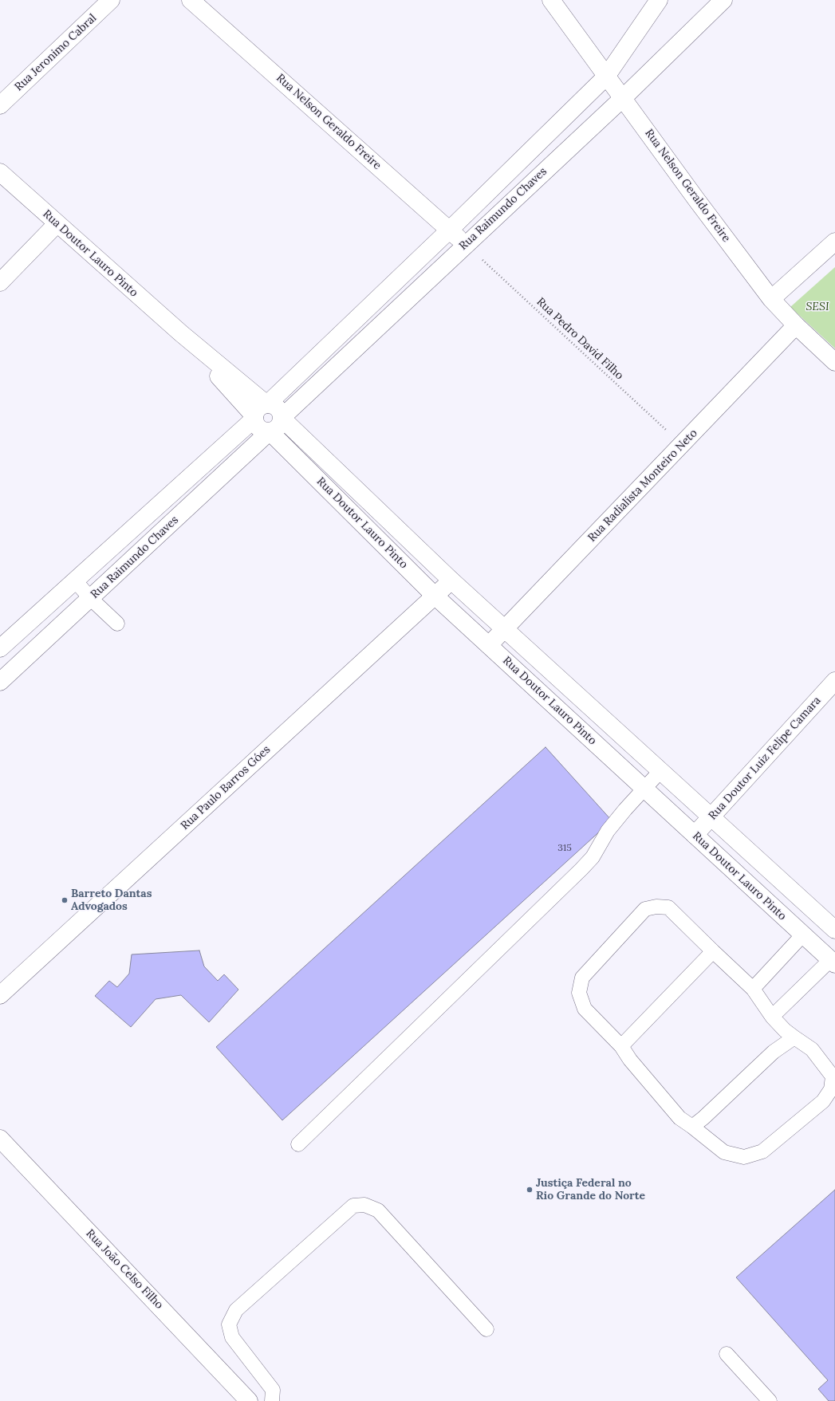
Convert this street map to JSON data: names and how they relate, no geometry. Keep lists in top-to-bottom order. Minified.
{"streets":{"street":["Rua Jeronimo Cabral","Rua Nelson Geraldo Freire","Rua Raimundo Chaves","Rua Doutor Lauro Pinto","Rua Radialista Monteiro Neto","Rua Doutor Luiz Felipe Camara","Rua Paulo Barros Góes","Rua João Celso Filho"],"path":["Rua Pedro David Filho"]},"crossings":[["Rua Nelson Geraldo Freire","Rua Raimundo Chaves"],["Rua Nelson Geraldo Freire","Rua Pedro David Filho"],["Rua Nelson Geraldo Freire","Rua Radialista Monteiro Neto"],["Rua Raimundo Chaves","Rua Doutor Lauro Pinto"],["Rua Raimundo Chaves","Rua Pedro David Filho"],["Rua Doutor Lauro Pinto","Rua Radialista Monteiro Neto"],["Rua Doutor Lauro Pinto","Rua Doutor Luiz Felipe Camara"],["Rua Doutor Lauro Pinto","Rua Paulo Barros Góes"],["Rua Pedro David Filho","Rua Radialista Monteiro Neto"]],"parks":["SESI"],"places":["Barreto Dantas Advogados","Justiça Federal no Rio Grande do Norte"],"house_numbers":["315"]}
